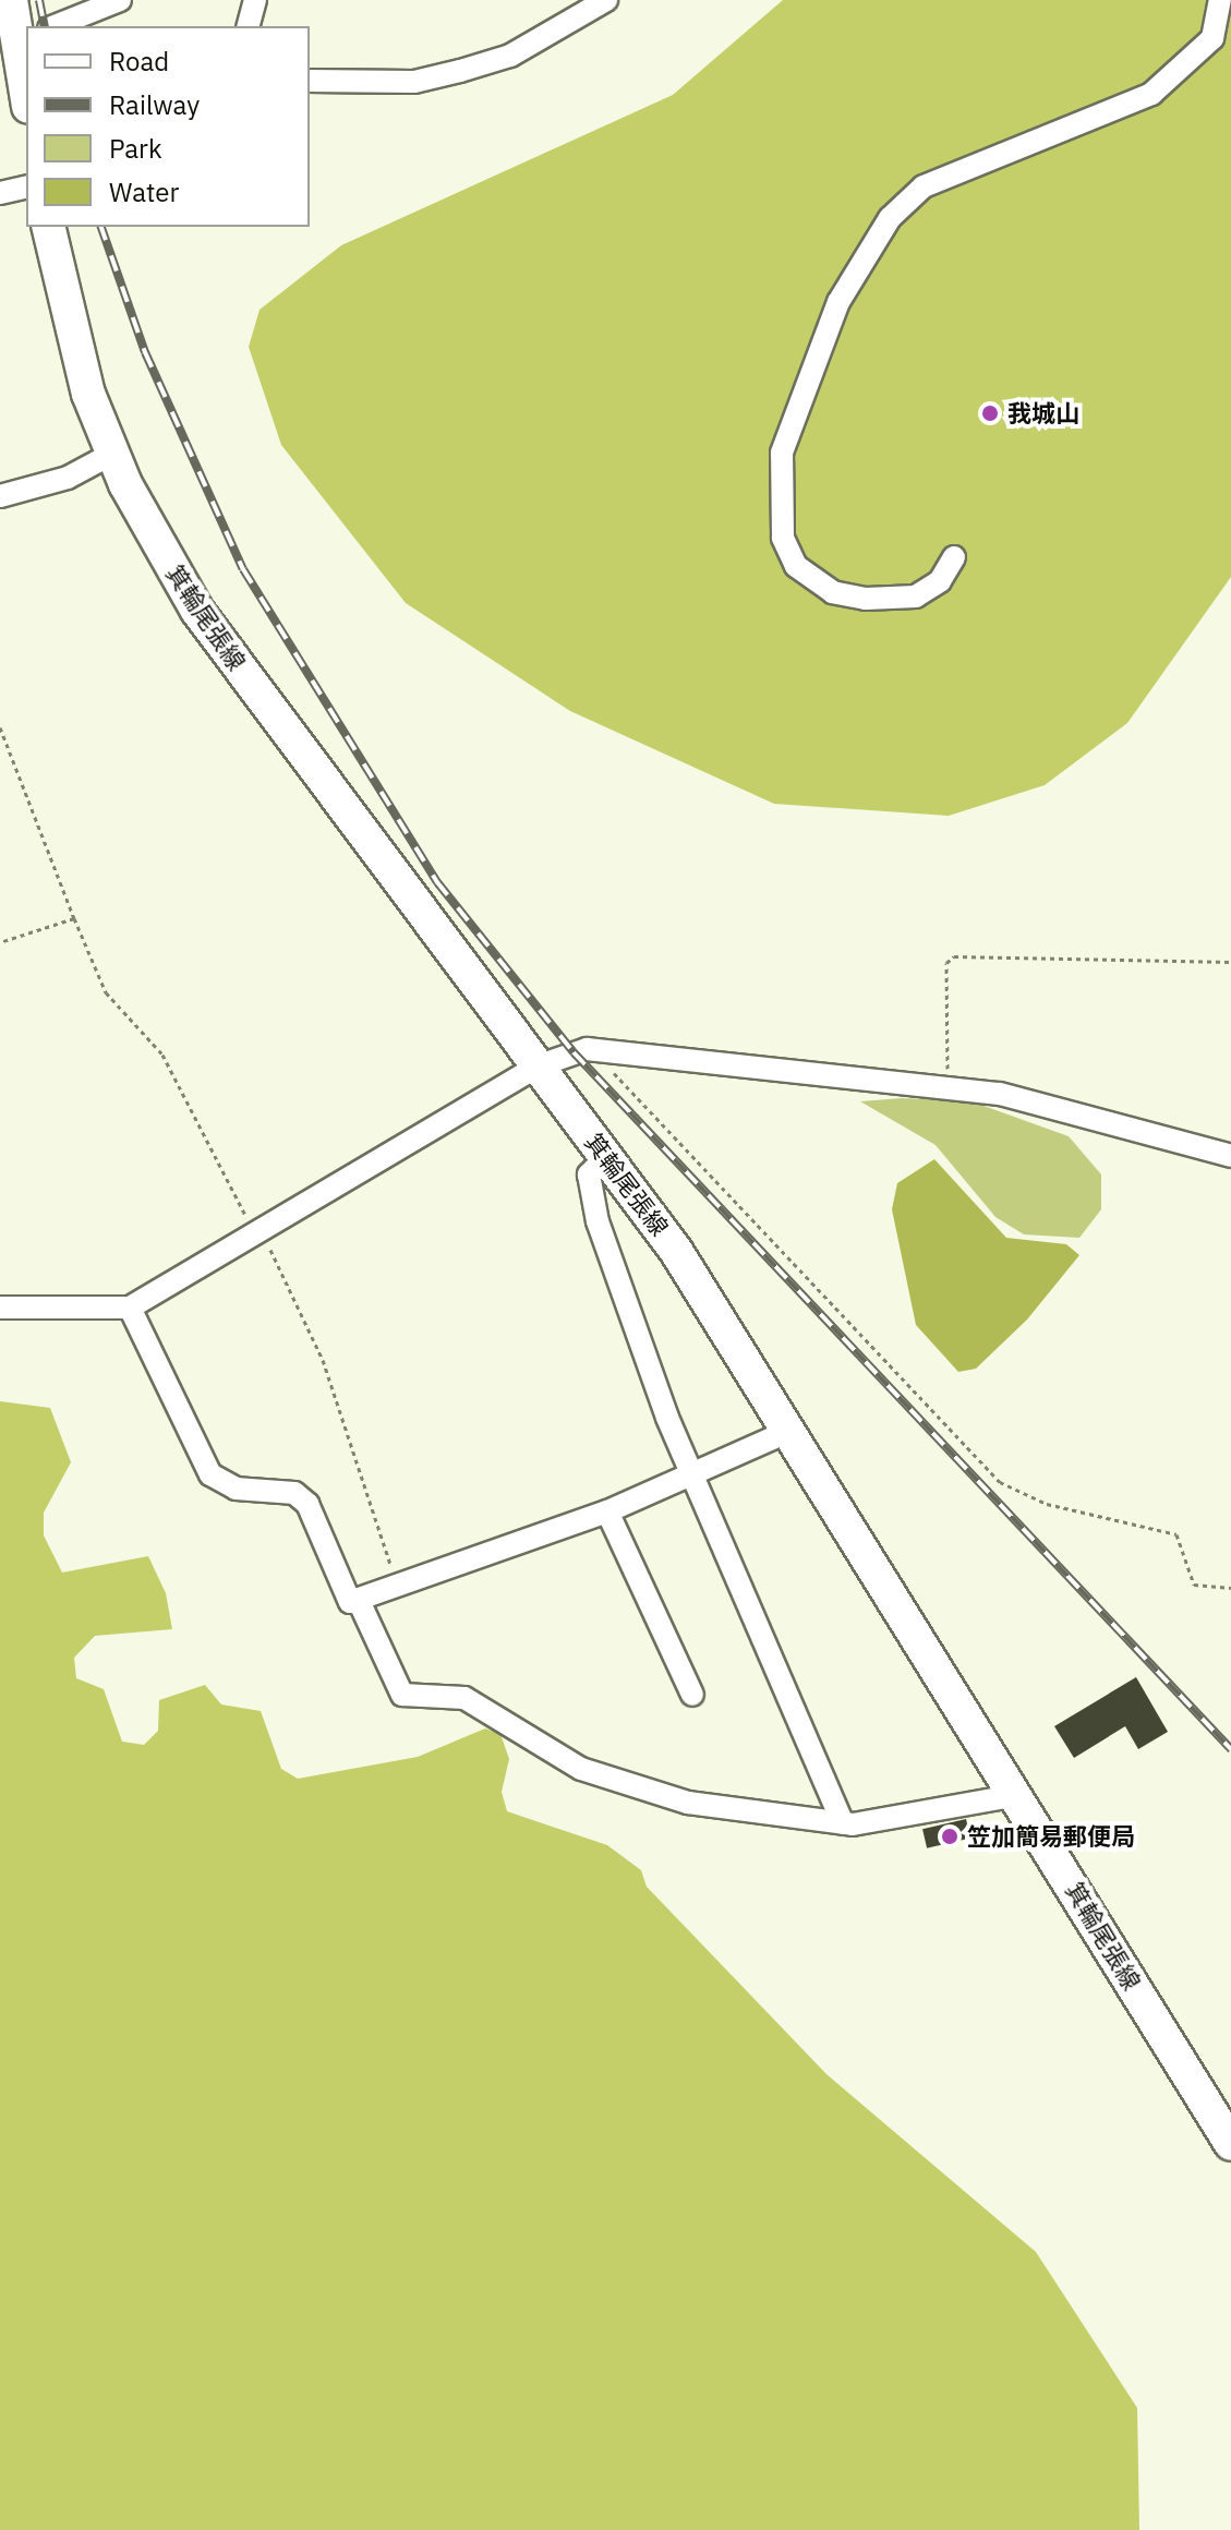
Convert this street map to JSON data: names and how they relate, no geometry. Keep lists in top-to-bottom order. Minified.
{"streets":{"main road":["箕輪尾張線"]},"places":["我城山","笠加簡易郵便局"],"legend":["Road","Railway","Park","Water"]}
